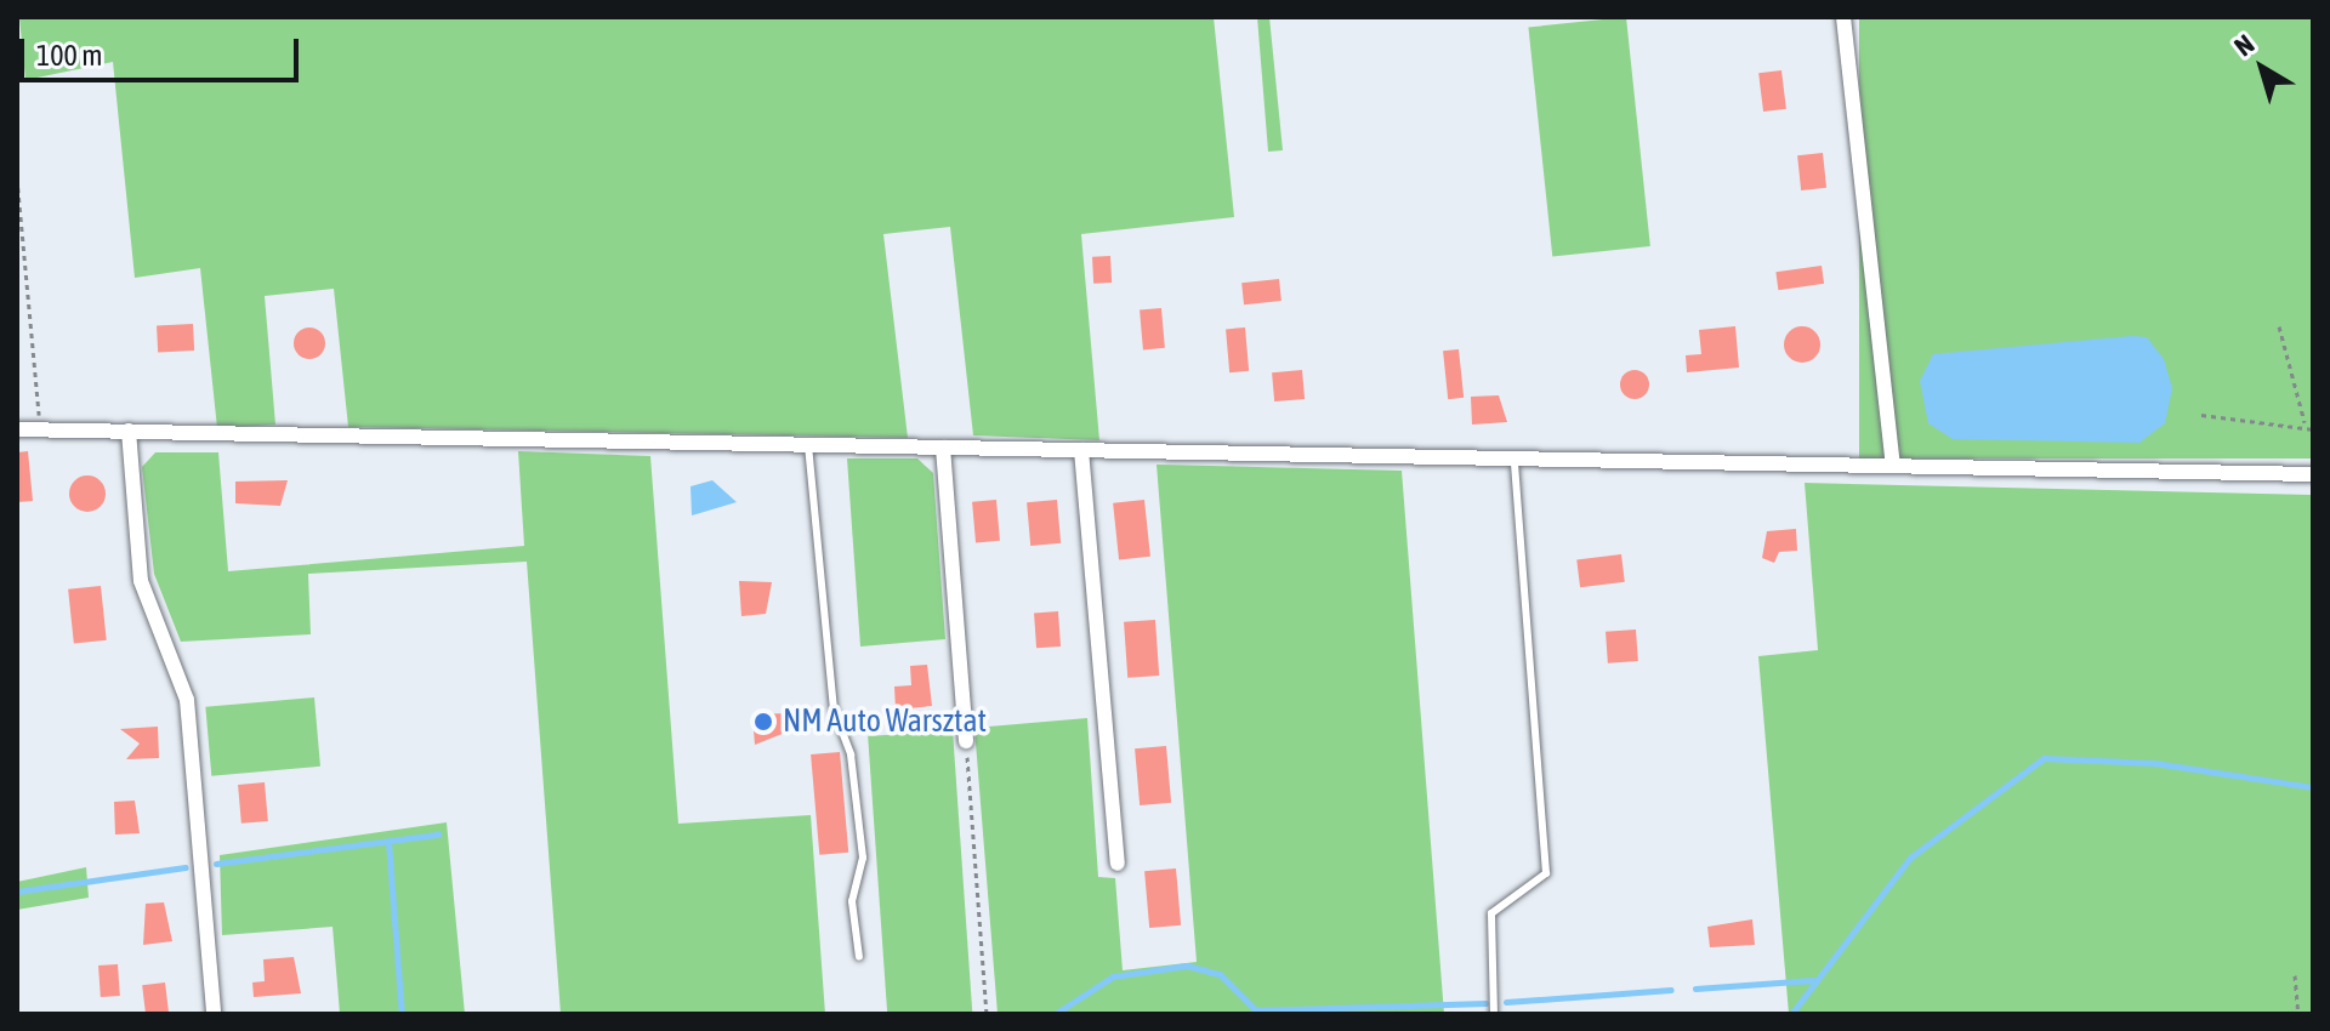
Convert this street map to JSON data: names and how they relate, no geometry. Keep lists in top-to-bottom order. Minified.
{"places":["NM Auto Warsztat"],"scale_bar":"100 m","north":"top left"}
